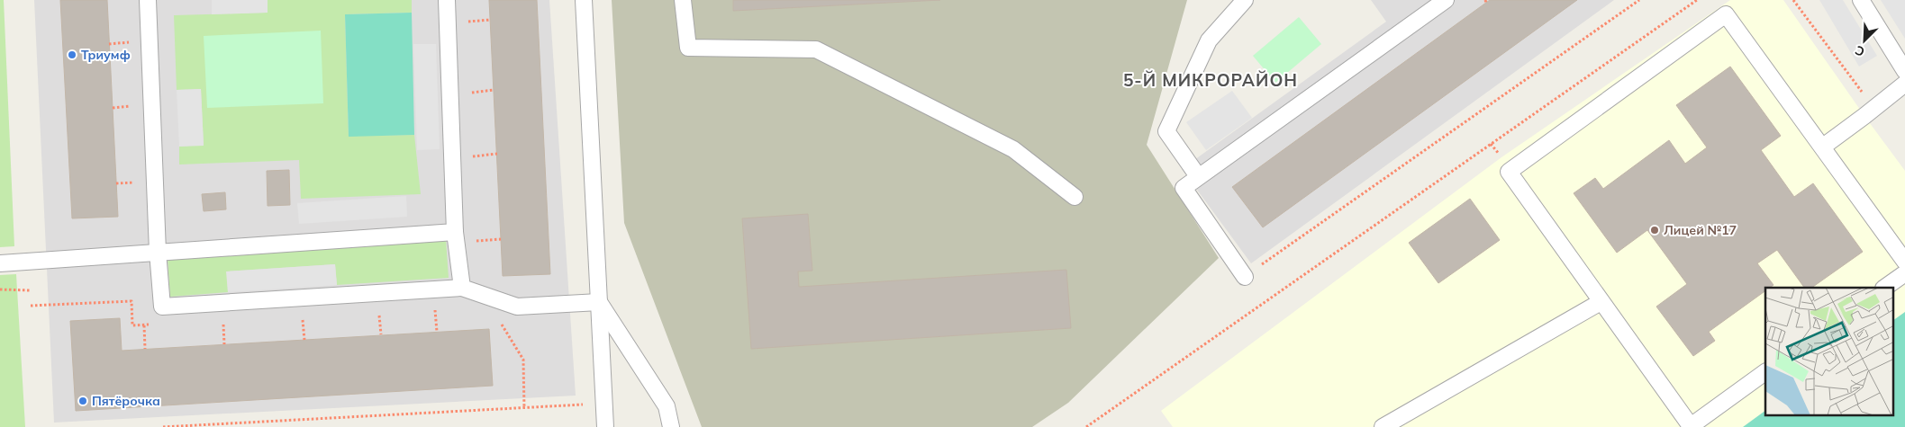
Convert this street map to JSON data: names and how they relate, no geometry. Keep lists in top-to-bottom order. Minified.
{"districts":["5-Й МИКРОРАЙОН"],"places":["Триумф","Лицей №17","Пятёрочка"],"north":"bottom left"}
